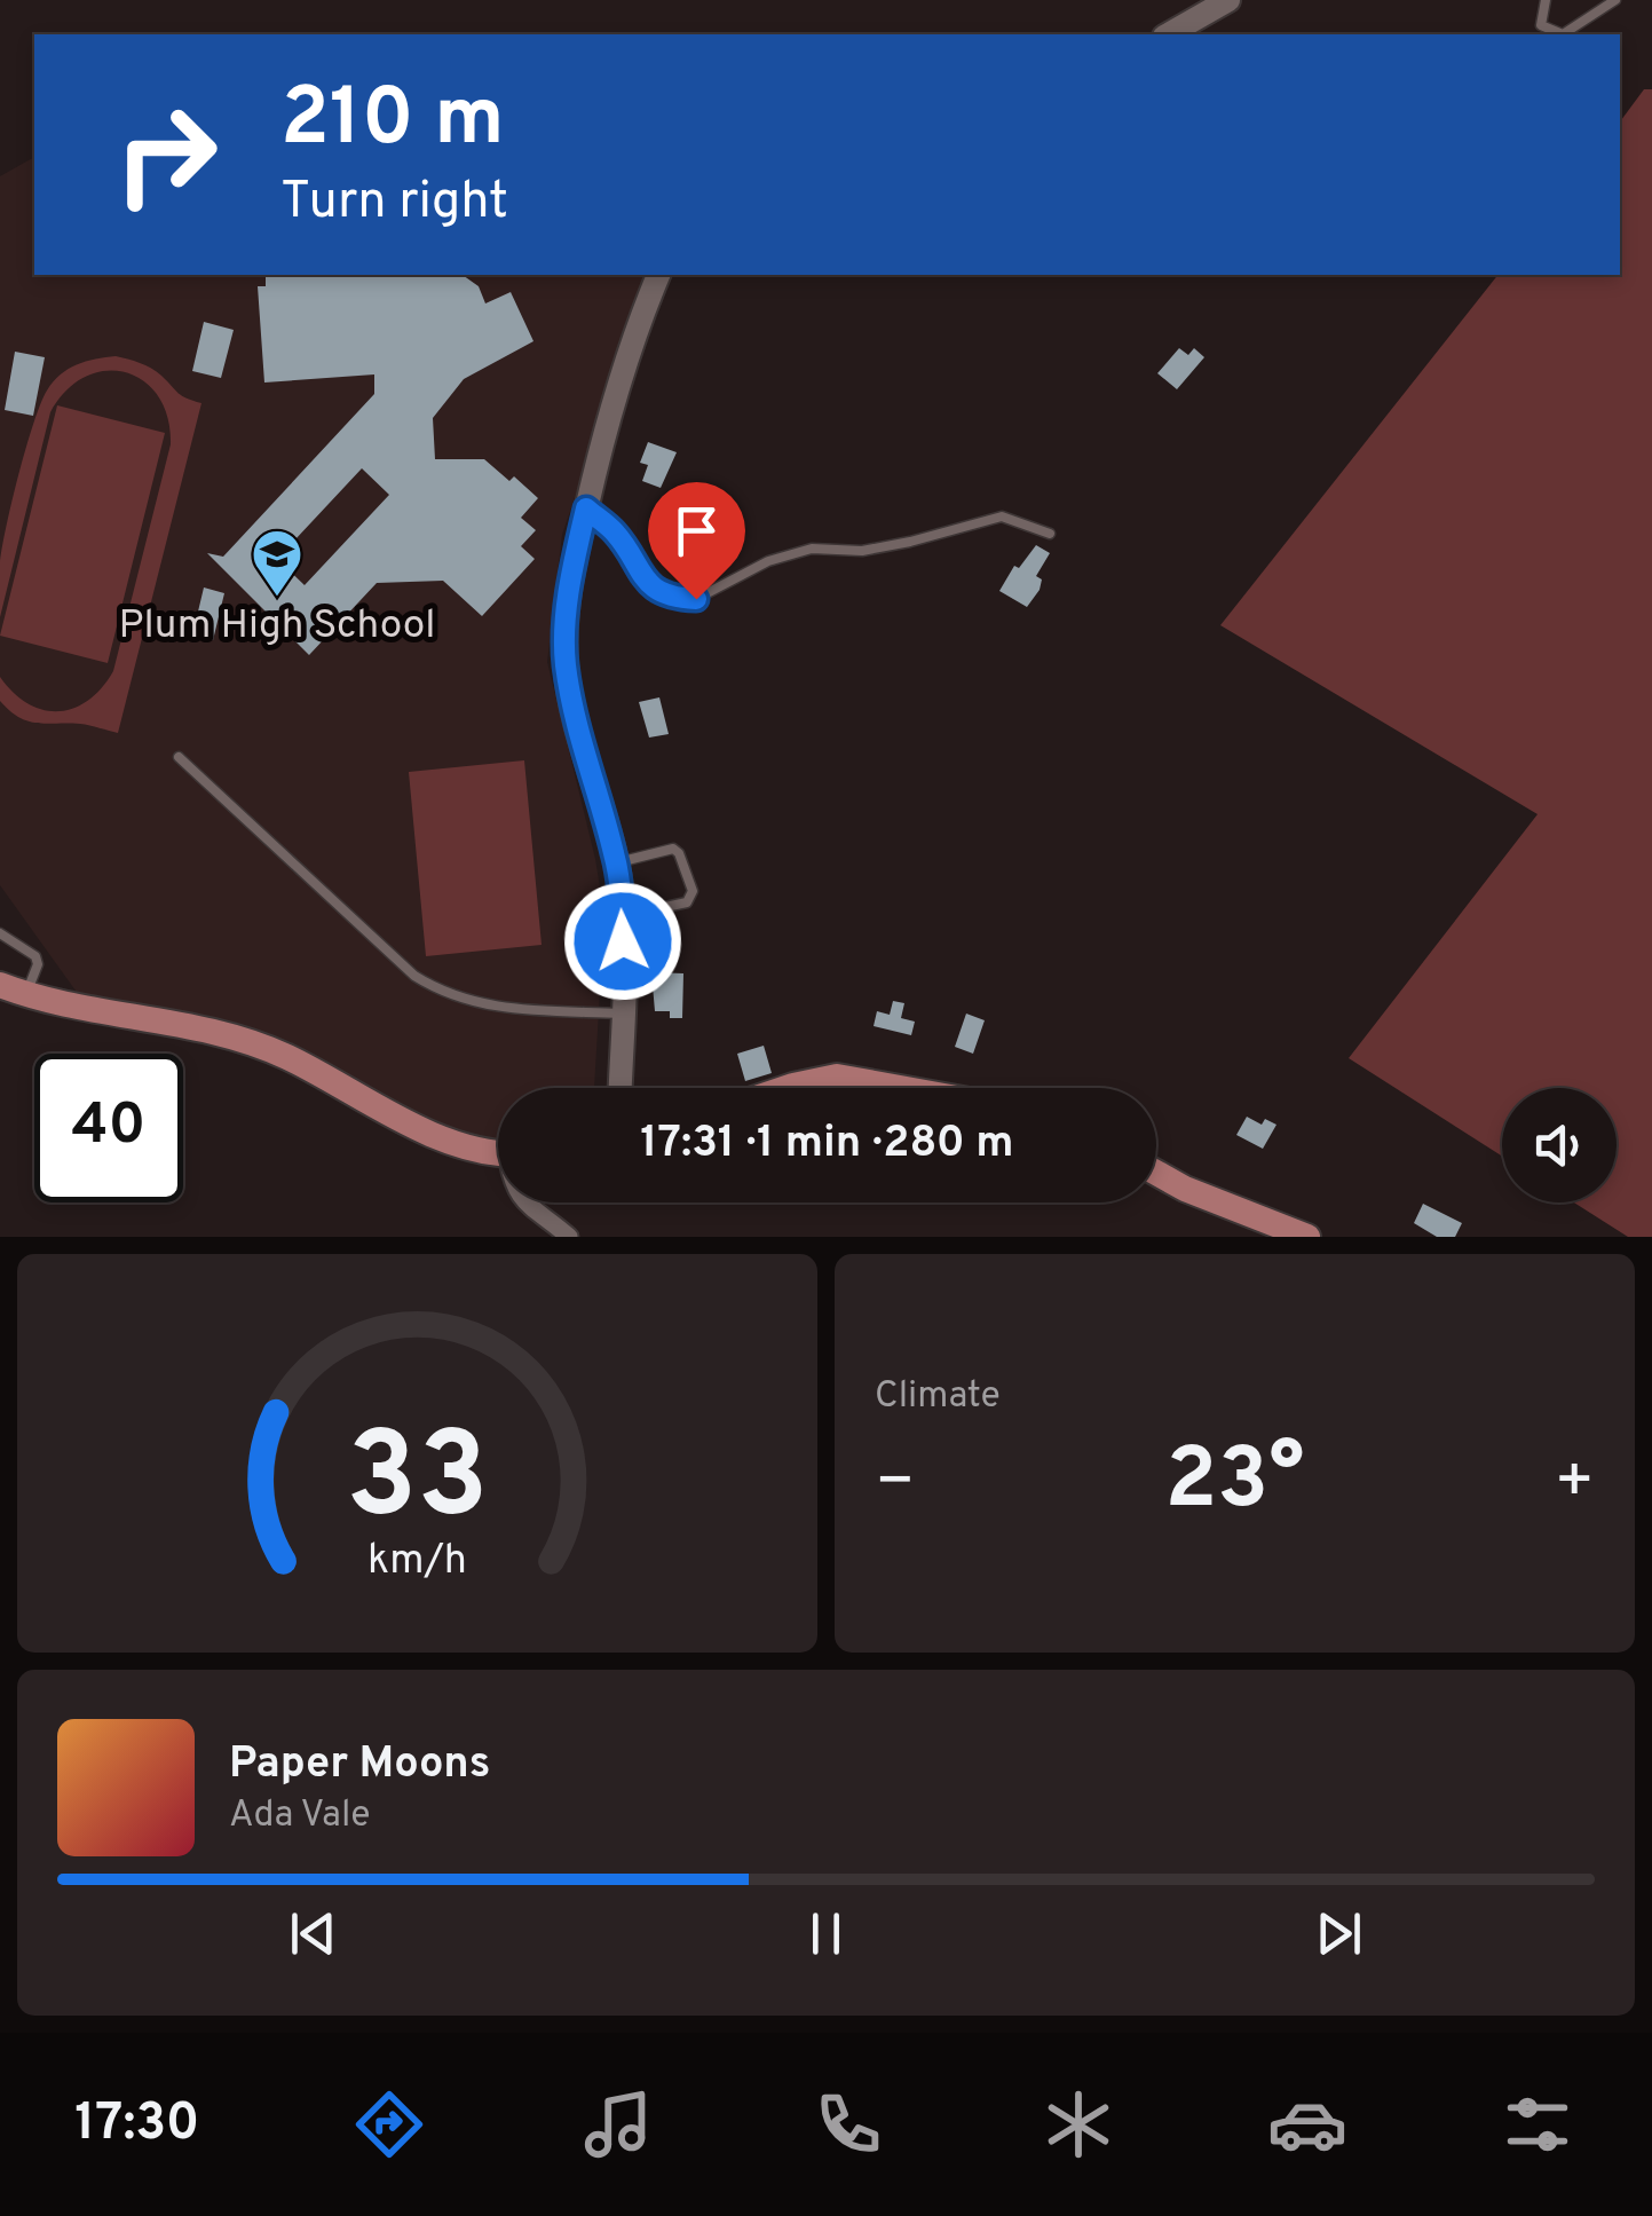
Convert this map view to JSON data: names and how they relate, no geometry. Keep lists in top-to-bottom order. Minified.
{"places":{"school or university":["Plum High School"]},"page":{"turn":["210 m","Turn right"],"limit":"40","trip":"17:31 · 1 min · 280 m","tile":"Climate","heat":["−","23°","+"],"song":["Paper Moons","Ada Vale"],"tabs":"17:30","gauge":["33","km/h"]}}
